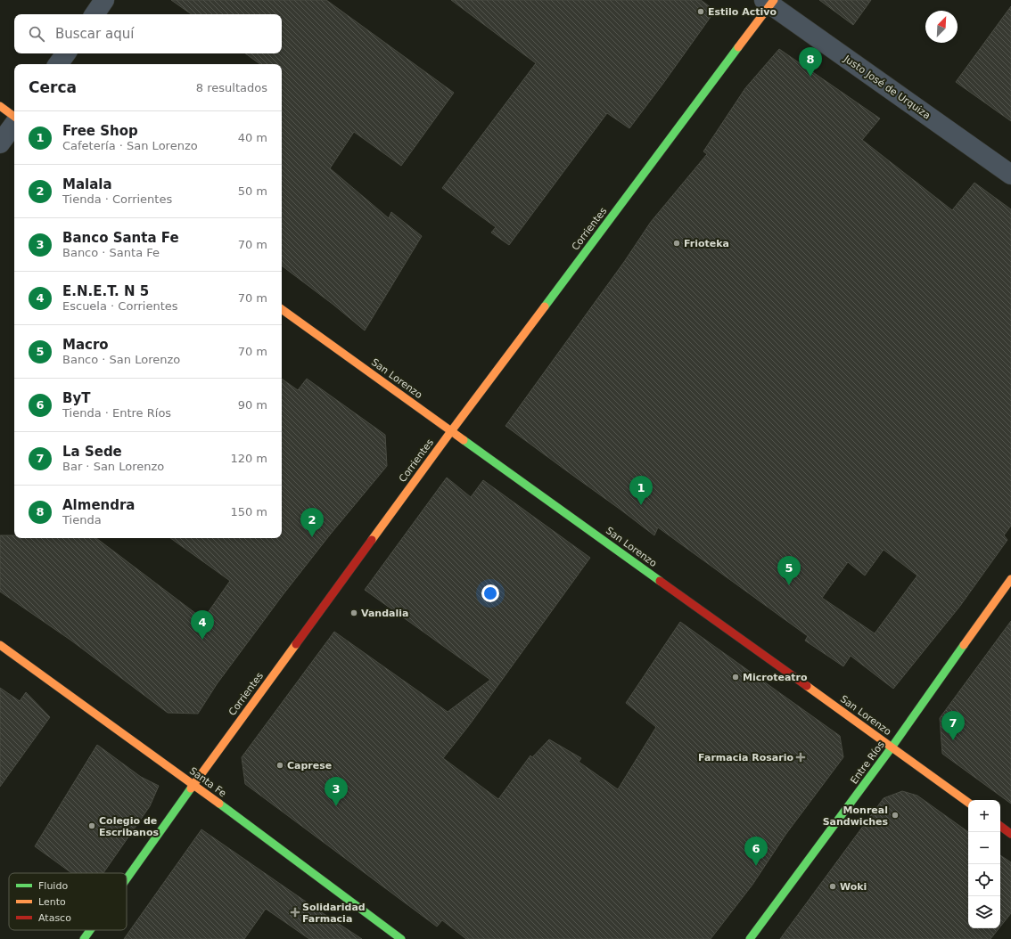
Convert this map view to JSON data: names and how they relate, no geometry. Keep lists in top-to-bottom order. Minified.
{"streets":{"main road":["Corrientes","San Lorenzo","Entre Ríos","Santa Fe"],"street":["Justo José de Urquiza"]},"crossings":[["Justo José de Urquiza","Corrientes"],["Corrientes","San Lorenzo"],["Corrientes","Santa Fe"],["San Lorenzo","Entre Ríos"]],"places":{"other":["Estilo Activo","Frioteka","Vandalia","Microteatro","Caprese","Monreal Sandwiches","Colegio de Escribanos","Woki"],"health":["Farmacia Rosario","Solidaridad Farmacia"]},"legend":["Fluido","Lento","Atasco"],"north":"top right","page":{"search":"Buscar aquí","pins":["8","1","2","5","4","7","3","6"],"heading":["Cerca","8 resultados"],"list":[{"mark":"1","name":"Free Shop","note":"Cafetería · San Lorenzo","value":"40 m"},{"mark":"2","name":"Malala","note":"Tienda · Corrientes","value":"50 m"},{"mark":"3","name":"Banco Santa Fe","note":"Banco · Santa Fe","value":"70 m"},{"mark":"4","name":"E.N.E.T. N 5","note":"Escuela · Corrientes","value":"70 m"},{"mark":"5","name":"Macro","note":"Banco · San Lorenzo","value":"70 m"},{"mark":"6","name":"ByT","note":"Tienda · Entre Ríos","value":"90 m"},{"mark":"7","name":"La Sede","note":"Bar · San Lorenzo","value":"120 m"},{"mark":"8","name":"Almendra","note":"Tienda","value":"150 m"}],"map_buttons":["+","−"]}}
